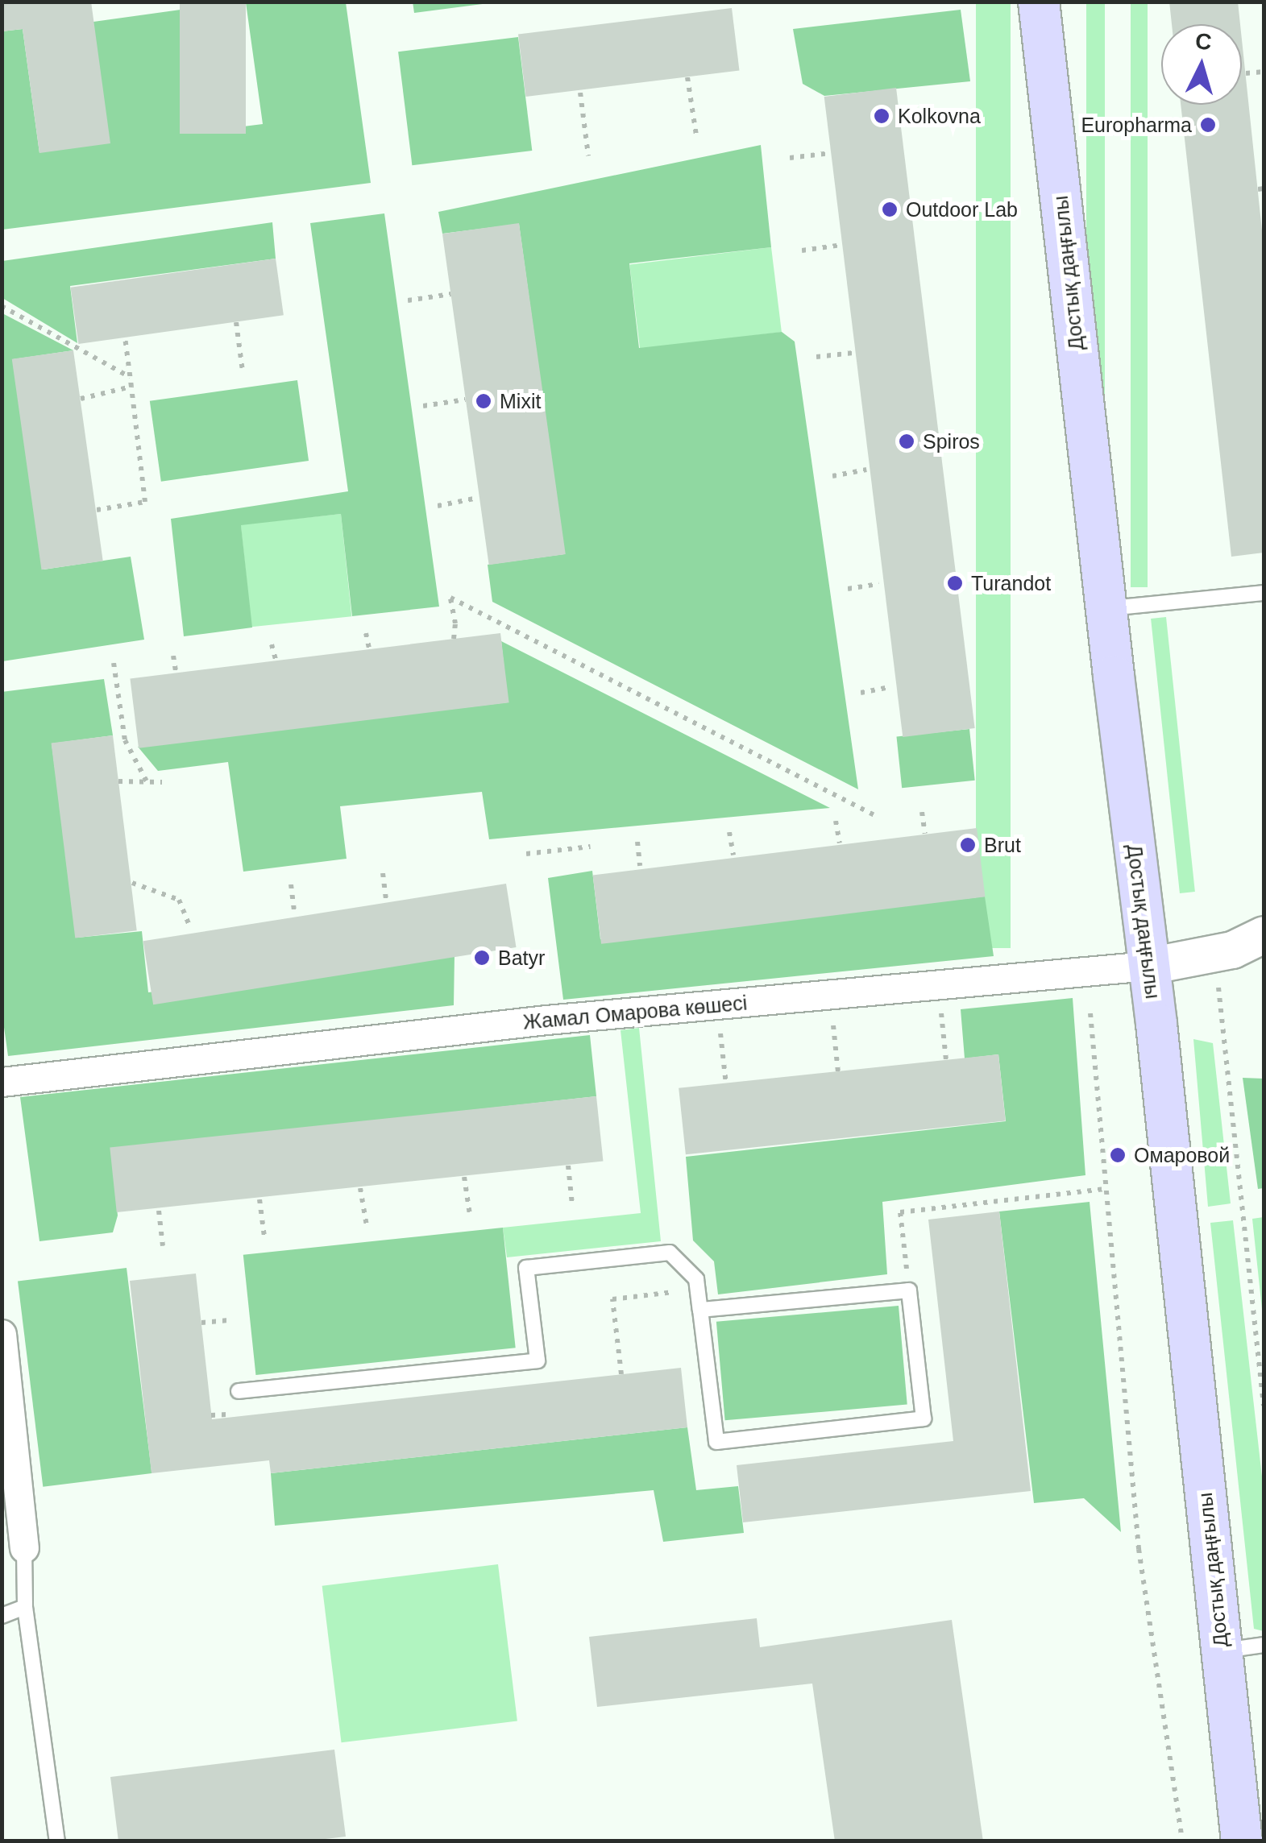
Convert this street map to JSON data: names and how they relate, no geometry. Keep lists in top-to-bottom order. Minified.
{"streets":{"main road":["Достық даңғылы"],"street":["Жамал Омарова көшесі"]},"crossings":[["Достық даңғылы","Жамал Омарова көшесі"]],"places":["Kolkovna","Europharma","Outdoor Lab","Mixit","Spiros","Turandot","Brut","Batyr","Омаровой"],"north":"top"}
